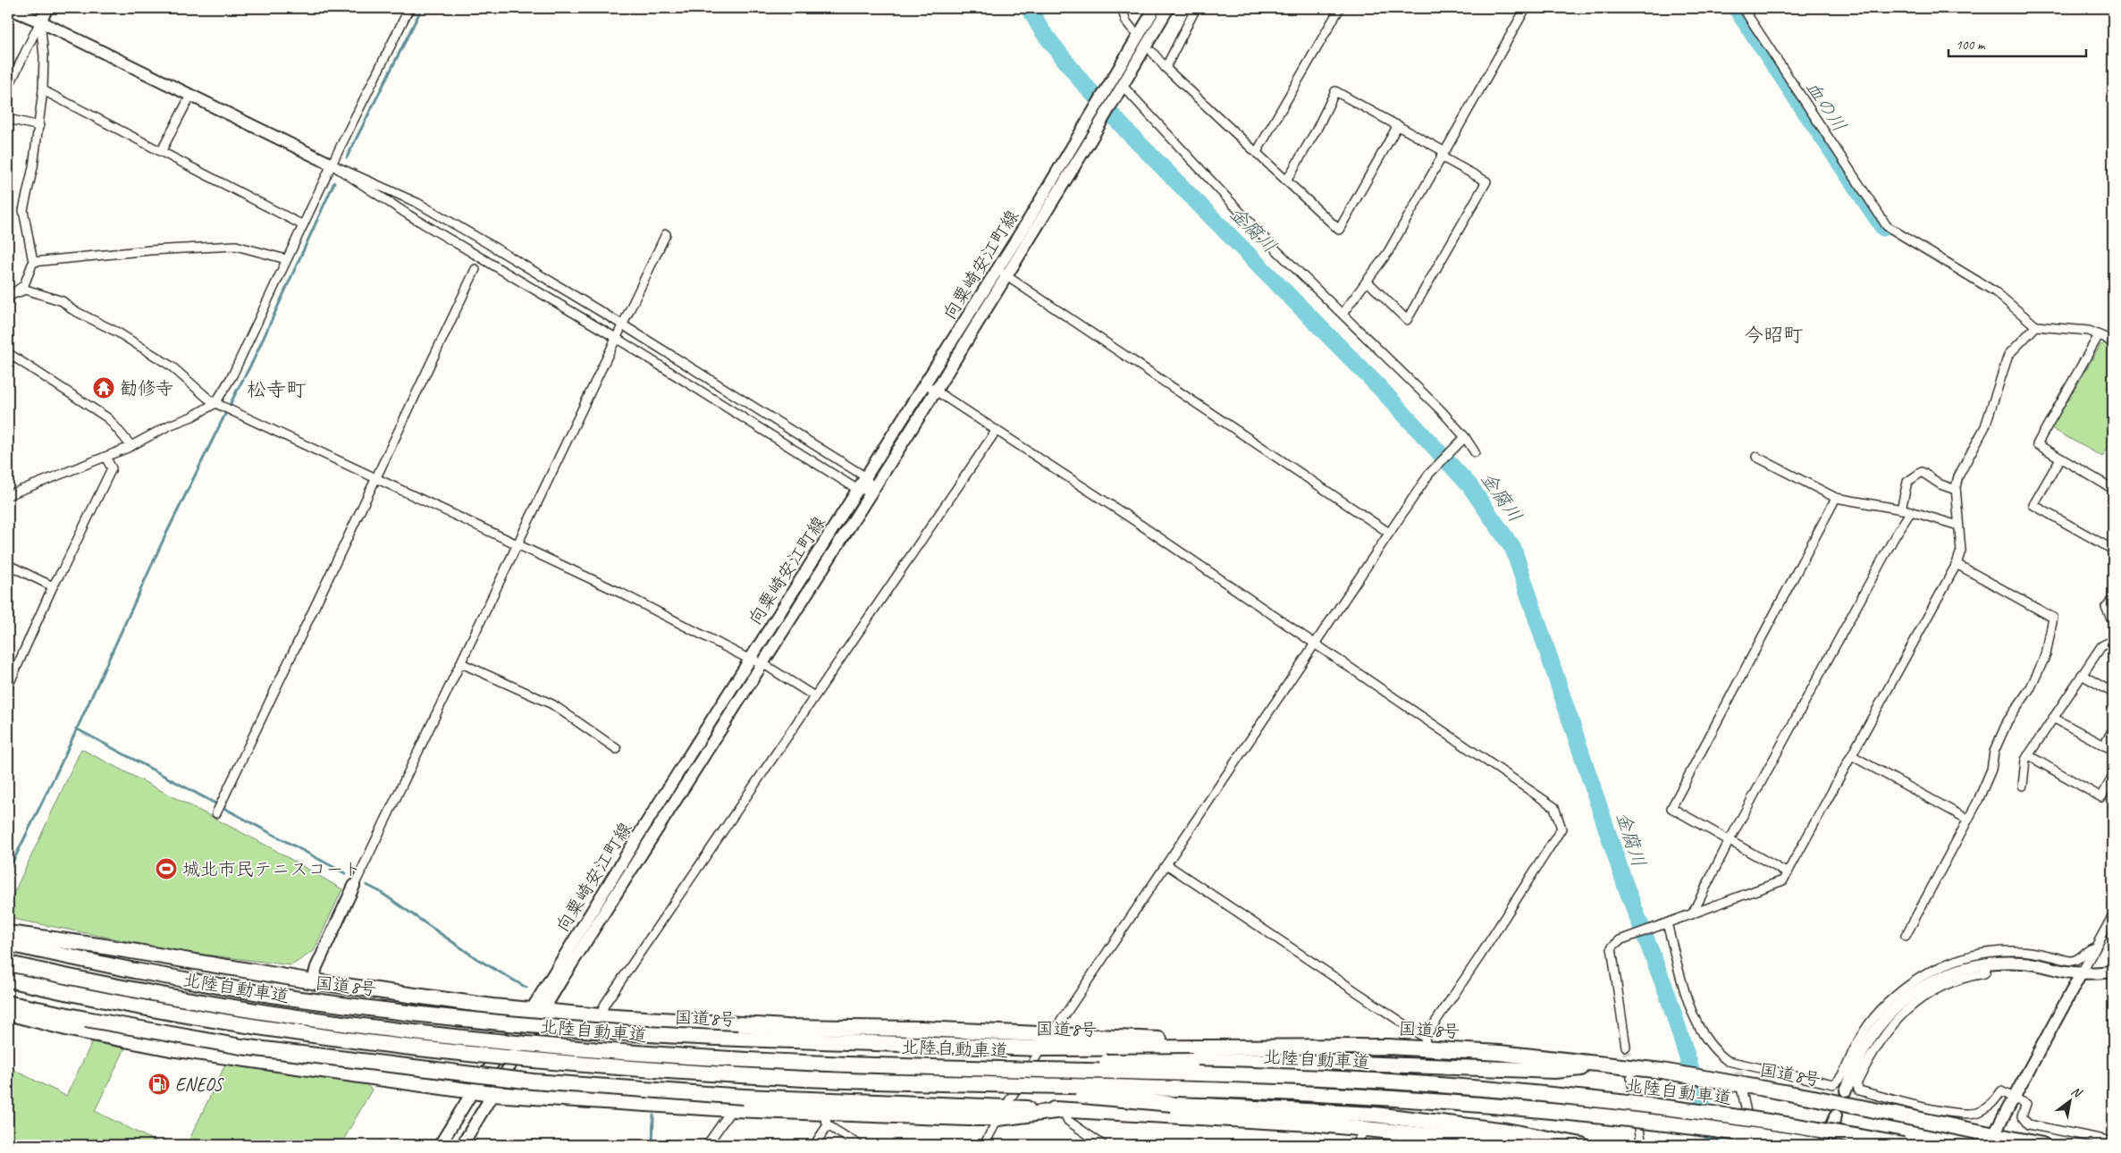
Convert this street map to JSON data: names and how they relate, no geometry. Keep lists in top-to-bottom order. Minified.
{"streets":{"highway":["国道8号","北陸自動車道"],"main road":["向粟崎安江町線"]},"districts":["今昭町","松寺町"],"water":["血の川","金腐川"],"places":{"temple":["勧修寺"],"sports":["城北市民テニスコート"],"fuel station":["ENEOS"]},"scale_bar":"100 m","north":"top right"}
